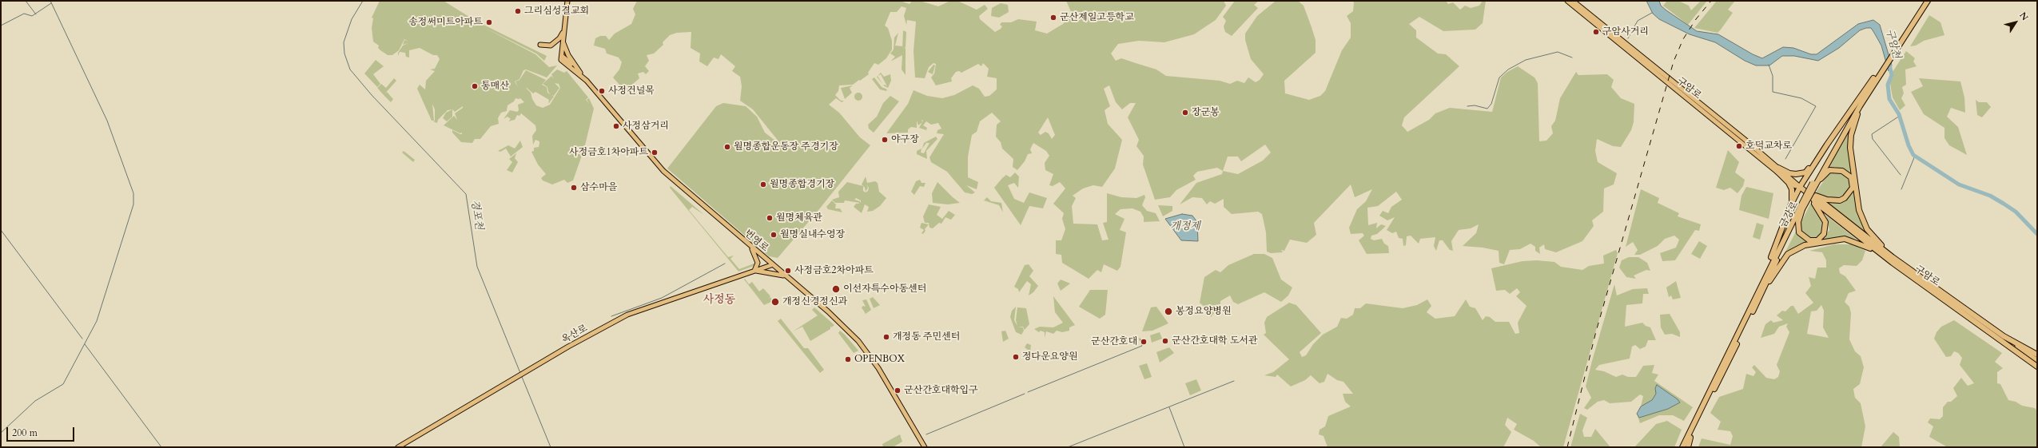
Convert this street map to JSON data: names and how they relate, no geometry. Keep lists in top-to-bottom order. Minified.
{"streets":{"highway":["구암로","금강로"],"main road":["번영로","옥산로"]},"crossings":[["번영로","옥산로"]],"districts":["사정동"],"water":["구암천","경포천","개정제"],"places":["그리심성결교회","군산제일고등학교","송정써미트아파트","구암사거리","통매산","사정건널목","장군봉","사정삼거리","야구장","호덕교차로","월명종합운동장 주경기장","사정금호1차아파트","월명종합경기장","삼수마을","월명체육관","월명실내수영장","사정금호2차아파트","이선자특수아동센터","개정신경정신과","봉정요양병원","개정동 주민센터","군산간호대학 도서관","군산간호대","정다운요양원","OPENBOX","군산간호대학입구"],"scale_bar":"200 m","north":"top right"}
